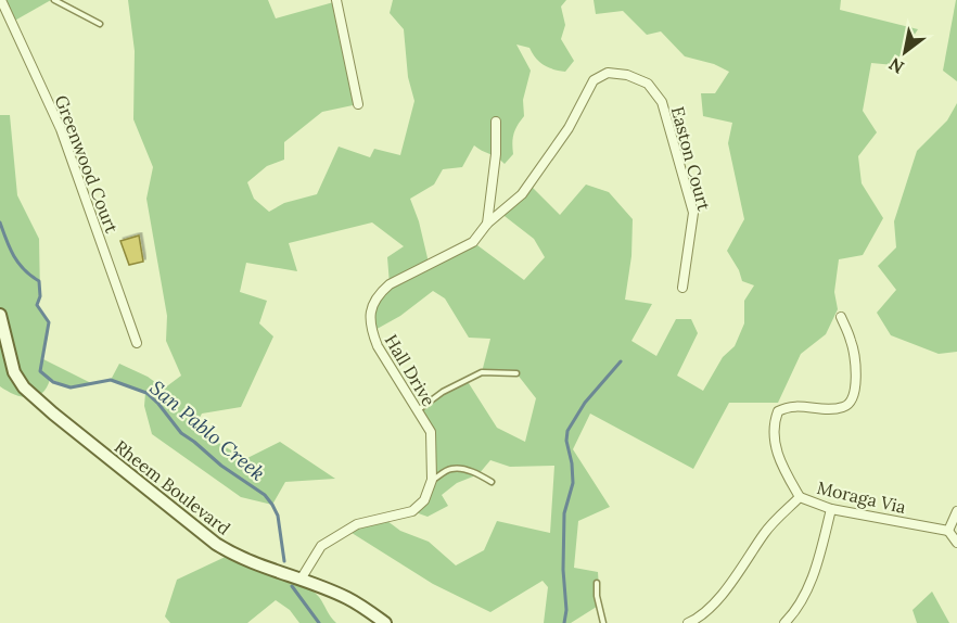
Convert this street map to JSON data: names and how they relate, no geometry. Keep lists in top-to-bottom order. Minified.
{"streets":{"street":["Easton Court","Greenwood Court","Hall Drive","Rheem Boulevard","Moraga Via"]},"crossings":[["Easton Court","Hall Drive"]],"water":["San Pablo Creek"],"north":"bottom left"}
